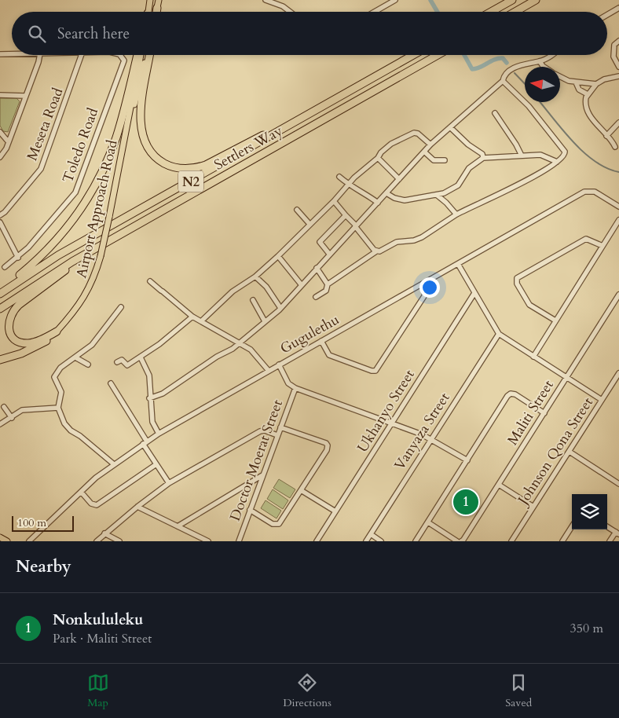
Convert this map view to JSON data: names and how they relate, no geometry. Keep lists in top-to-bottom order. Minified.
{"streets":{"highway":["Settlers Way","N2"],"main road":["Airport Approach Road"],"street":["Meseta Road","Toledo Road","Gugulethu","Ukhanyo Street","Maliti Street","Vanyaza Street","Johnson Qona Street","Doctor Moerat Street"]},"scale_bar":"100 m","north":"left","page":{"search":"Search here","pins":"1","scale":"100 m","heading":"Nearby","list":[{"mark":"1","name":"Nonkululeku","note":"Park · Maliti Street","value":"350 m"}],"nav":["Map","Directions","Saved"]}}
